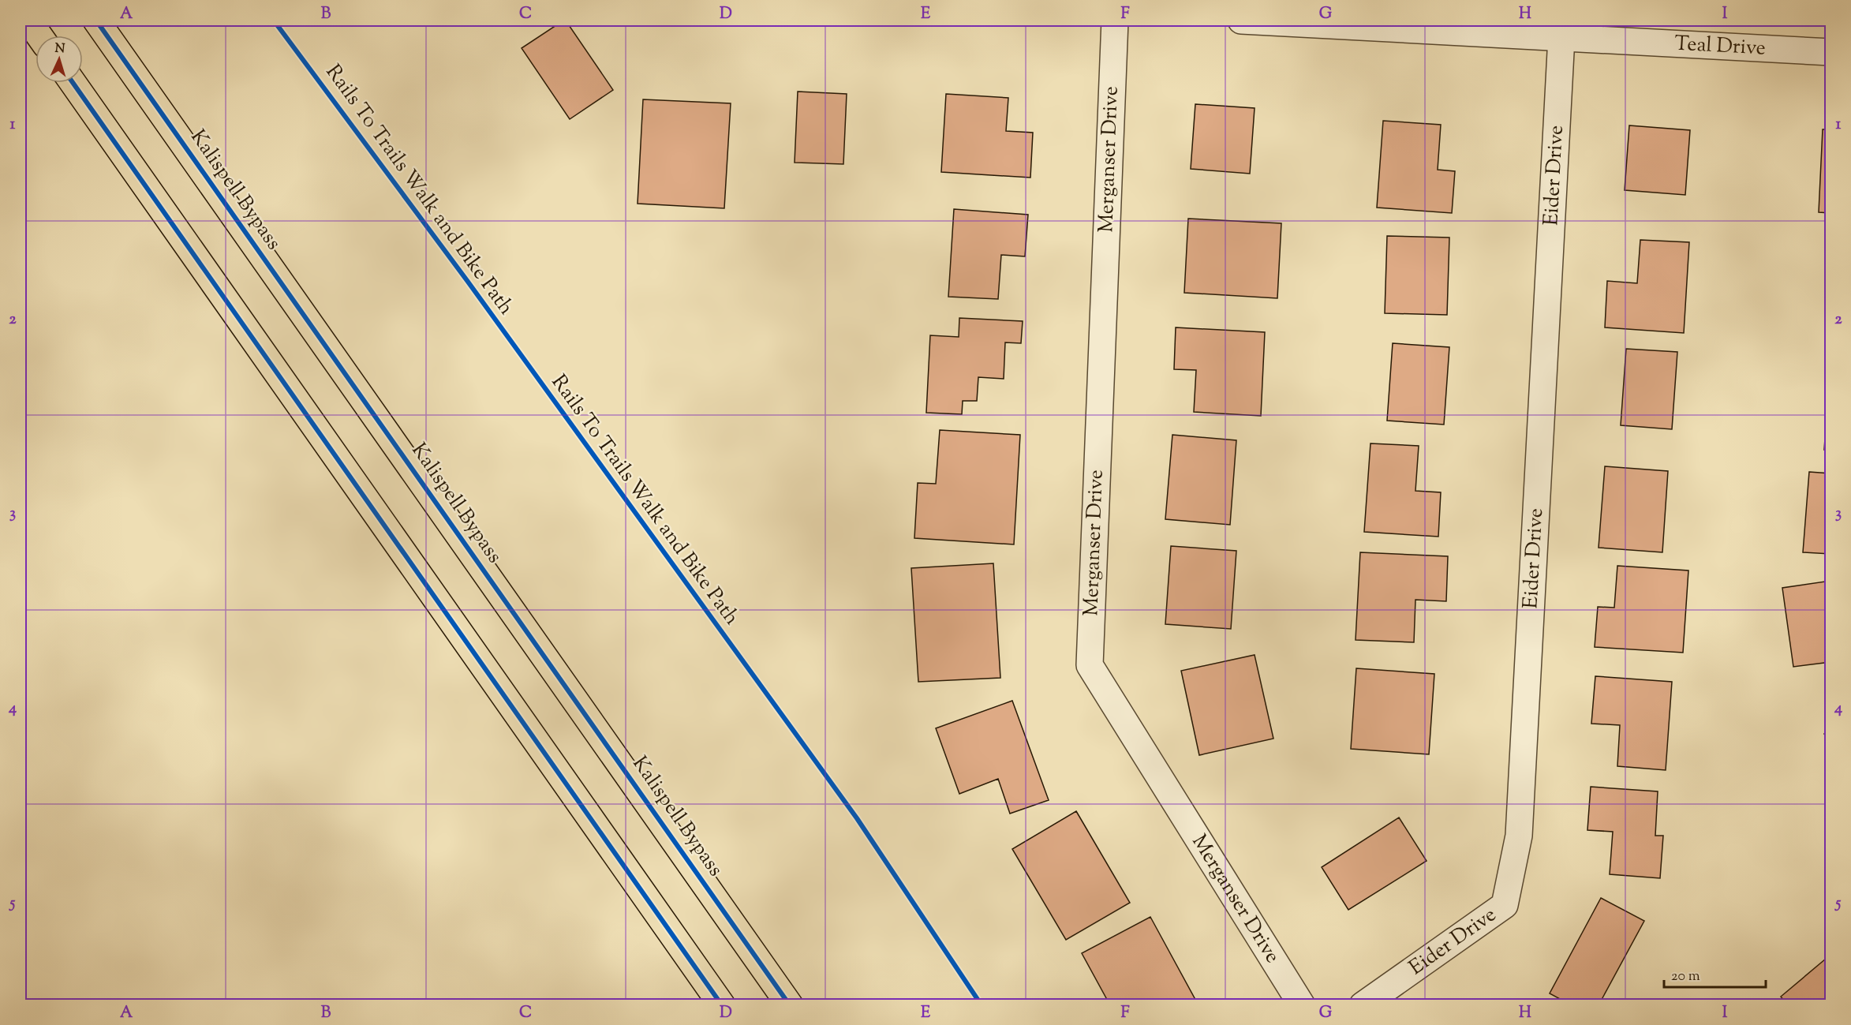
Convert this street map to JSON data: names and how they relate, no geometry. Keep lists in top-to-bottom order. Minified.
{"streets":{"highway":["Kalispell Bypass"],"street":["Teal Drive","Merganser Drive","Eider Drive"],"cycle path":["Rails To Trails Walk and Bike Path"]},"crossings":[["Teal Drive","Eider Drive"]],"scale_bar":"20 m","north":"top","grid":{"columns":["A","B","C","D","E","F","G","H","I"],"rows":["1","2","3","4","5"]}}
